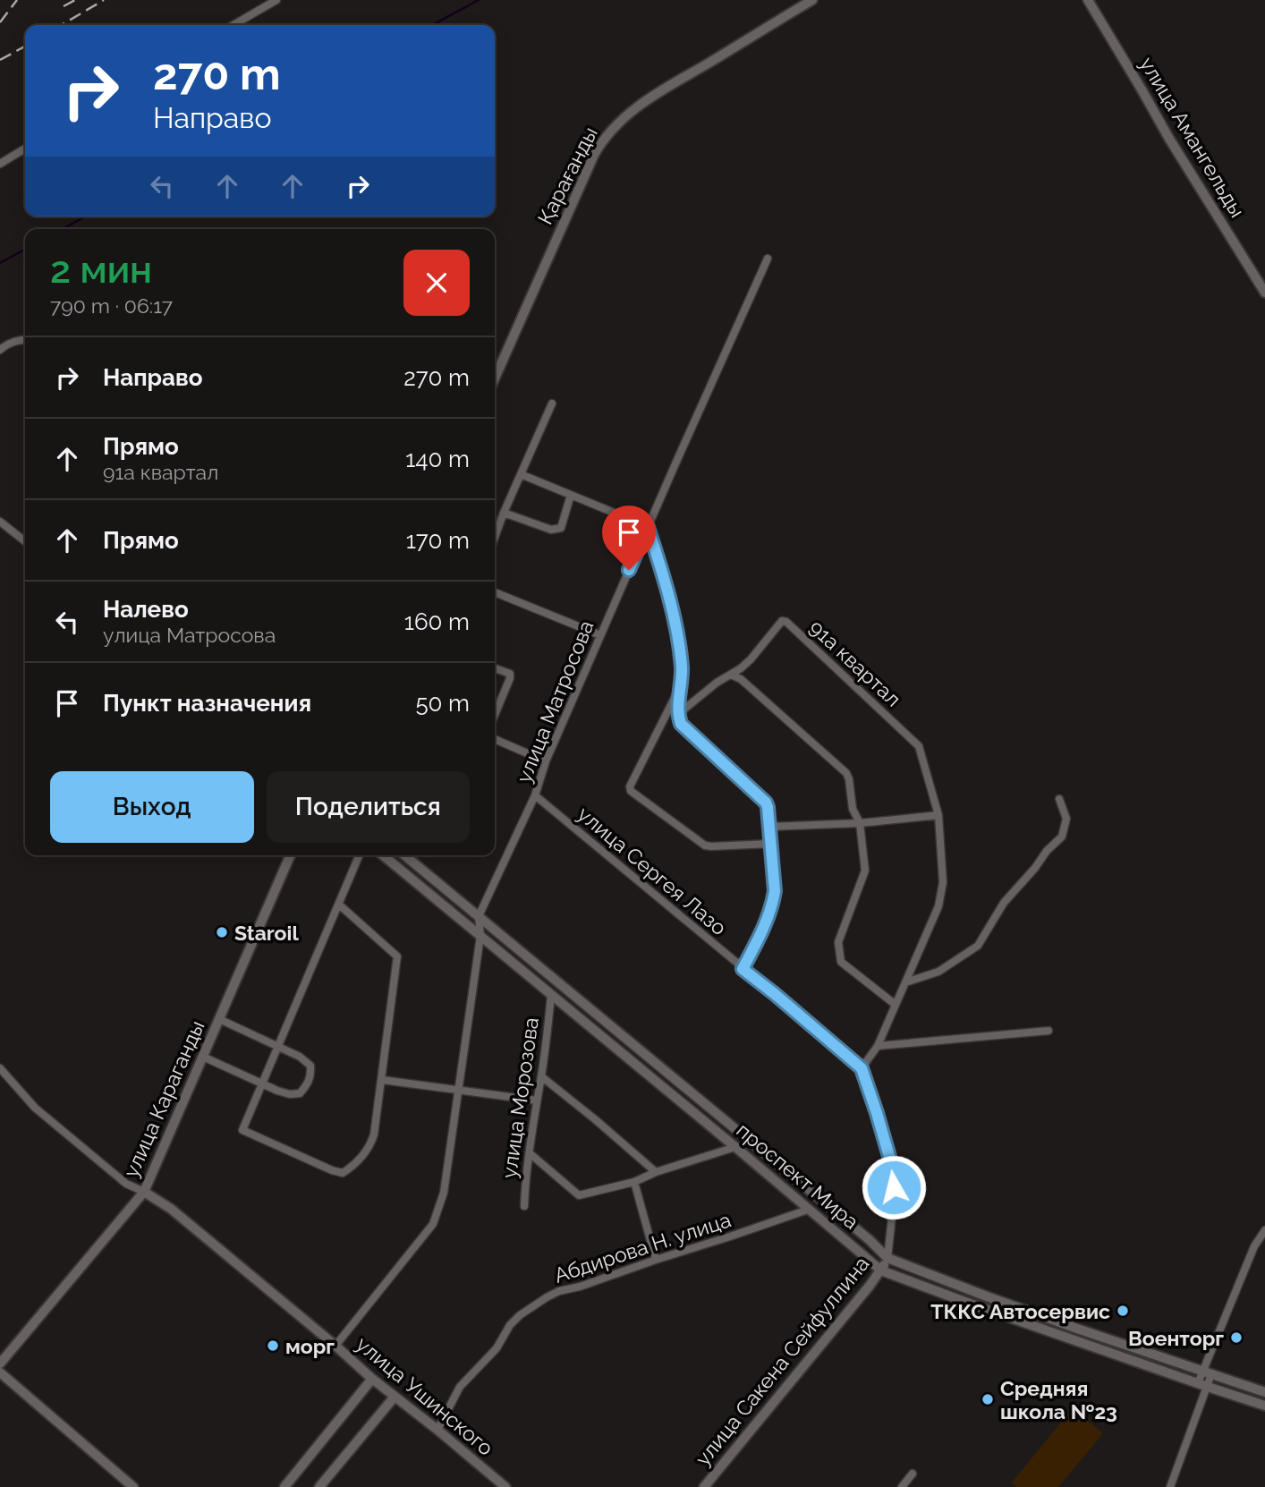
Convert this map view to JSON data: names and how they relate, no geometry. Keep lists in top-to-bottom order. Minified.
{"streets":{"main road":["улица Амангельды","Қарағанды","улица Караганды","проспект Мира","улица Сакена Сейфуллина","улица Ушинского"],"street":["91а квартал","улица Матросова","улица Сергея Лазо","улица Морозова","Абдирова Н. улица"]},"crossings":[["улица Матросова","улица Сергея Лазо"],["улица Матросова","проспект Мира"],["улица Морозова","проспект Мира"],["улица Караганды","улица Ушинского"],["проспект Мира","Абдирова Н. улица"],["проспект Мира","улица Сакена Сейфуллина"],["Абдирова Н. улица","улица Ушинского"]],"places":["Staroil","ТККС Автосервис","Военторг","морг","Средняя школа №23"],"page":{"turn":["270 m","Направо"],"heading":["2 мин","790 m · 06:17"],"list":[{"name":"Направо","value":"270 m"},{"name":"Прямо","note":"91а квартал","value":"140 m"},{"name":"Прямо","value":"170 m"},{"name":"Налево","note":"улица Матросова","value":"160 m"},{"name":"Пункт назначения","value":"50 m"}],"buttons":["Выход","Поделиться"]}}
